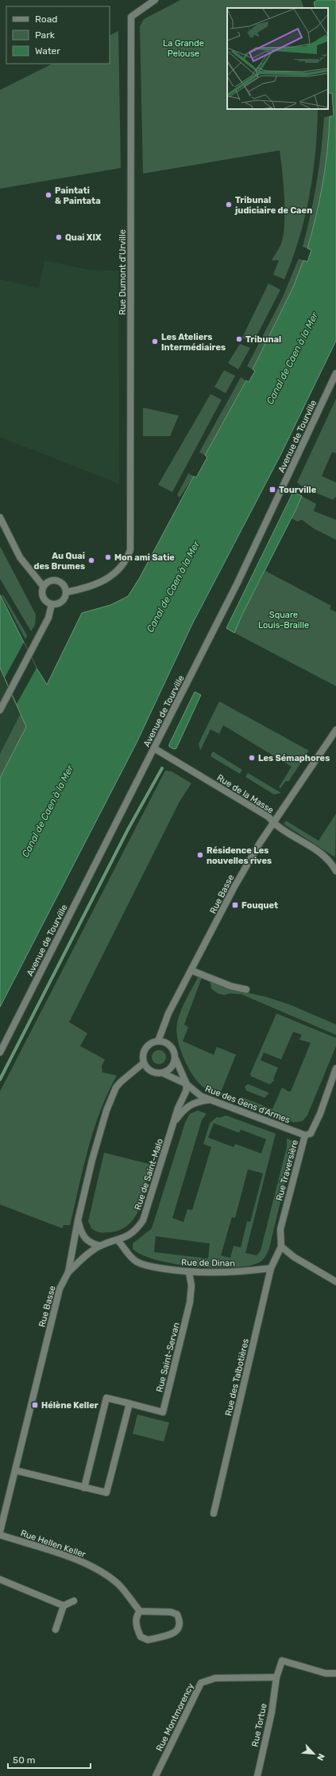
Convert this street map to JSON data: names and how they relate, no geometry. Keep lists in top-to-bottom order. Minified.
{"streets":{"street":["Rue Dumont d'Urville","Avenue de Tourville","Rue de la Masse","Rue Basse","Rue des Gens d'Armes","Rue Traversière","Rue de Saint-Malo","Rue de Dinan","Rue Saint-Servan","Rue des Talbotières","Rue Hellen Keller","Rue Montmorency","Rue Tortue"]},"crossings":[["Avenue de Tourville","Rue de la Masse"],["Rue de la Masse","Rue Basse"],["Rue Basse","Rue des Gens d'Armes"],["Rue Basse","Rue de Saint-Malo"],["Rue des Gens d'Armes","Rue Traversière"],["Rue des Gens d'Armes","Rue de Saint-Malo"],["Rue Traversière","Rue des Talbotières"],["Rue de Saint-Malo","Rue de Dinan"],["Rue de Dinan","Rue Saint-Servan"],["Rue de Dinan","Rue des Talbotières"],["Rue Montmorency","Rue Tortue"]],"water":["Canal de Caen à la Mer"],"parks":["La Grande Pelouse","Square Louis-Braille"],"places":{"other":["Paintati & Paintata","Tribunal judiciaire de Caen","Quai XIX","Tribunal","Les Ateliers Intermédiaires","Mon ami Satie","Au Quai des Brumes","Les Sémaphores","Résidence Les nouvelles rives"],"transit":["Tourville","Fouquet","Hélène Keller"]},"legend":["Road","Park","Water"],"scale_bar":"50 m","north":"bottom right"}
